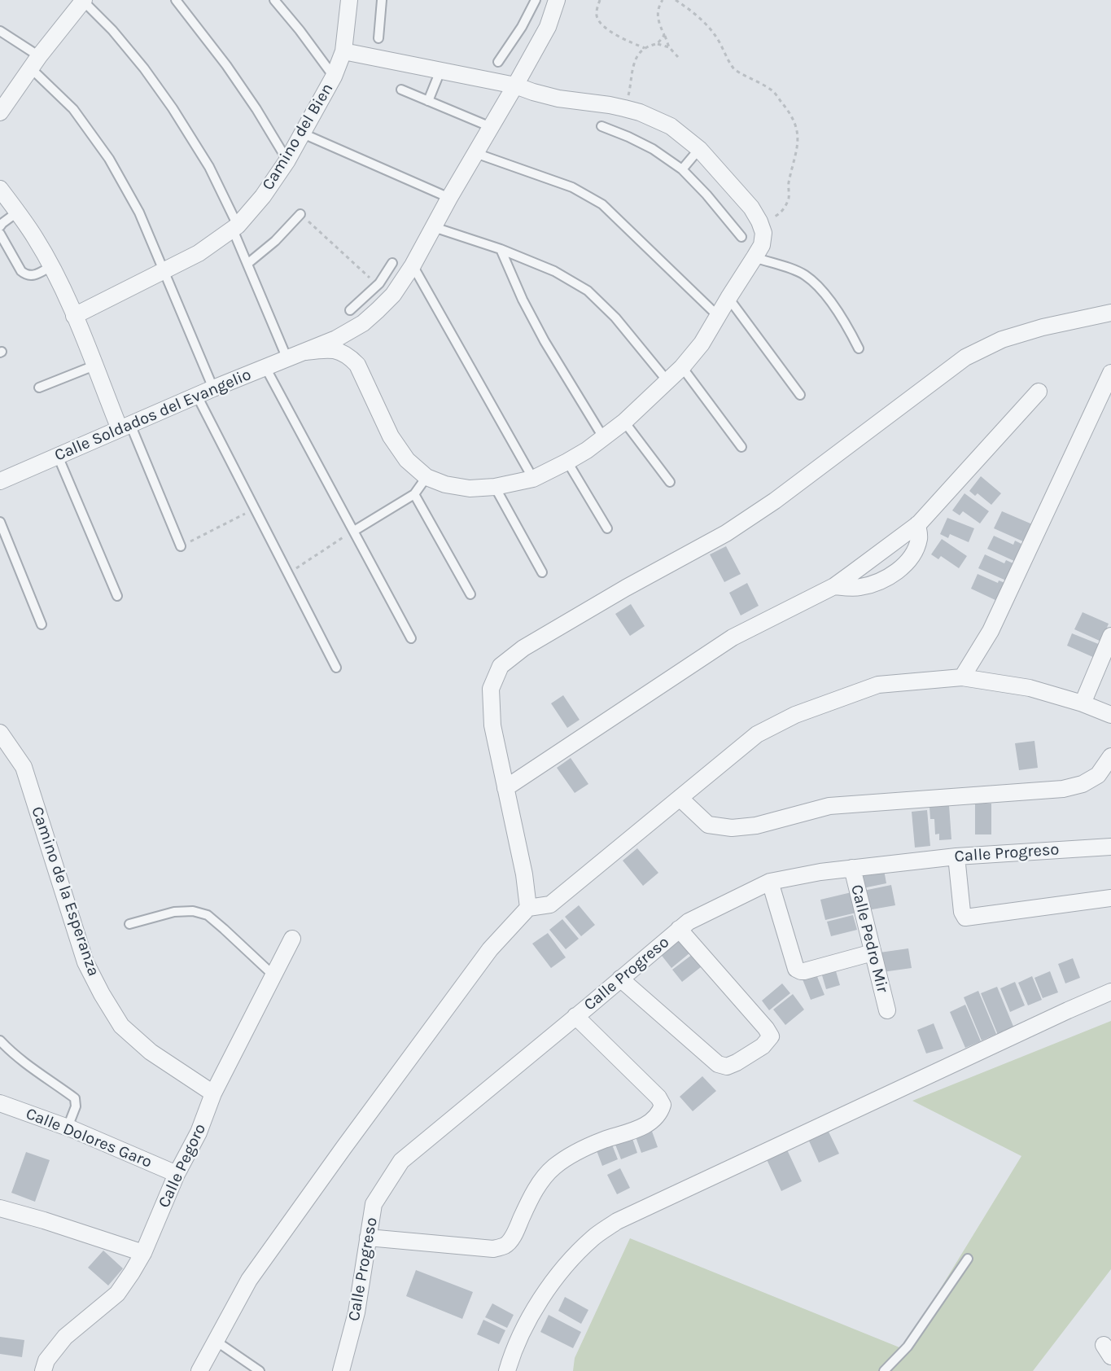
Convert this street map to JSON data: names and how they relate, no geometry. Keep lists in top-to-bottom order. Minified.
{"streets":{"street":["Camino del Bien","Calle Soldados del Evangelio","Calle Progreso","Camino de la Esperanza","Calle Pedro Mir","Calle Dolores Garo","Calle Pegoro"]},"crossings":[["Calle Progreso","Calle Pedro Mir"],["Camino de la Esperanza","Calle Pegoro"],["Calle Dolores Garo","Calle Pegoro"]]}
